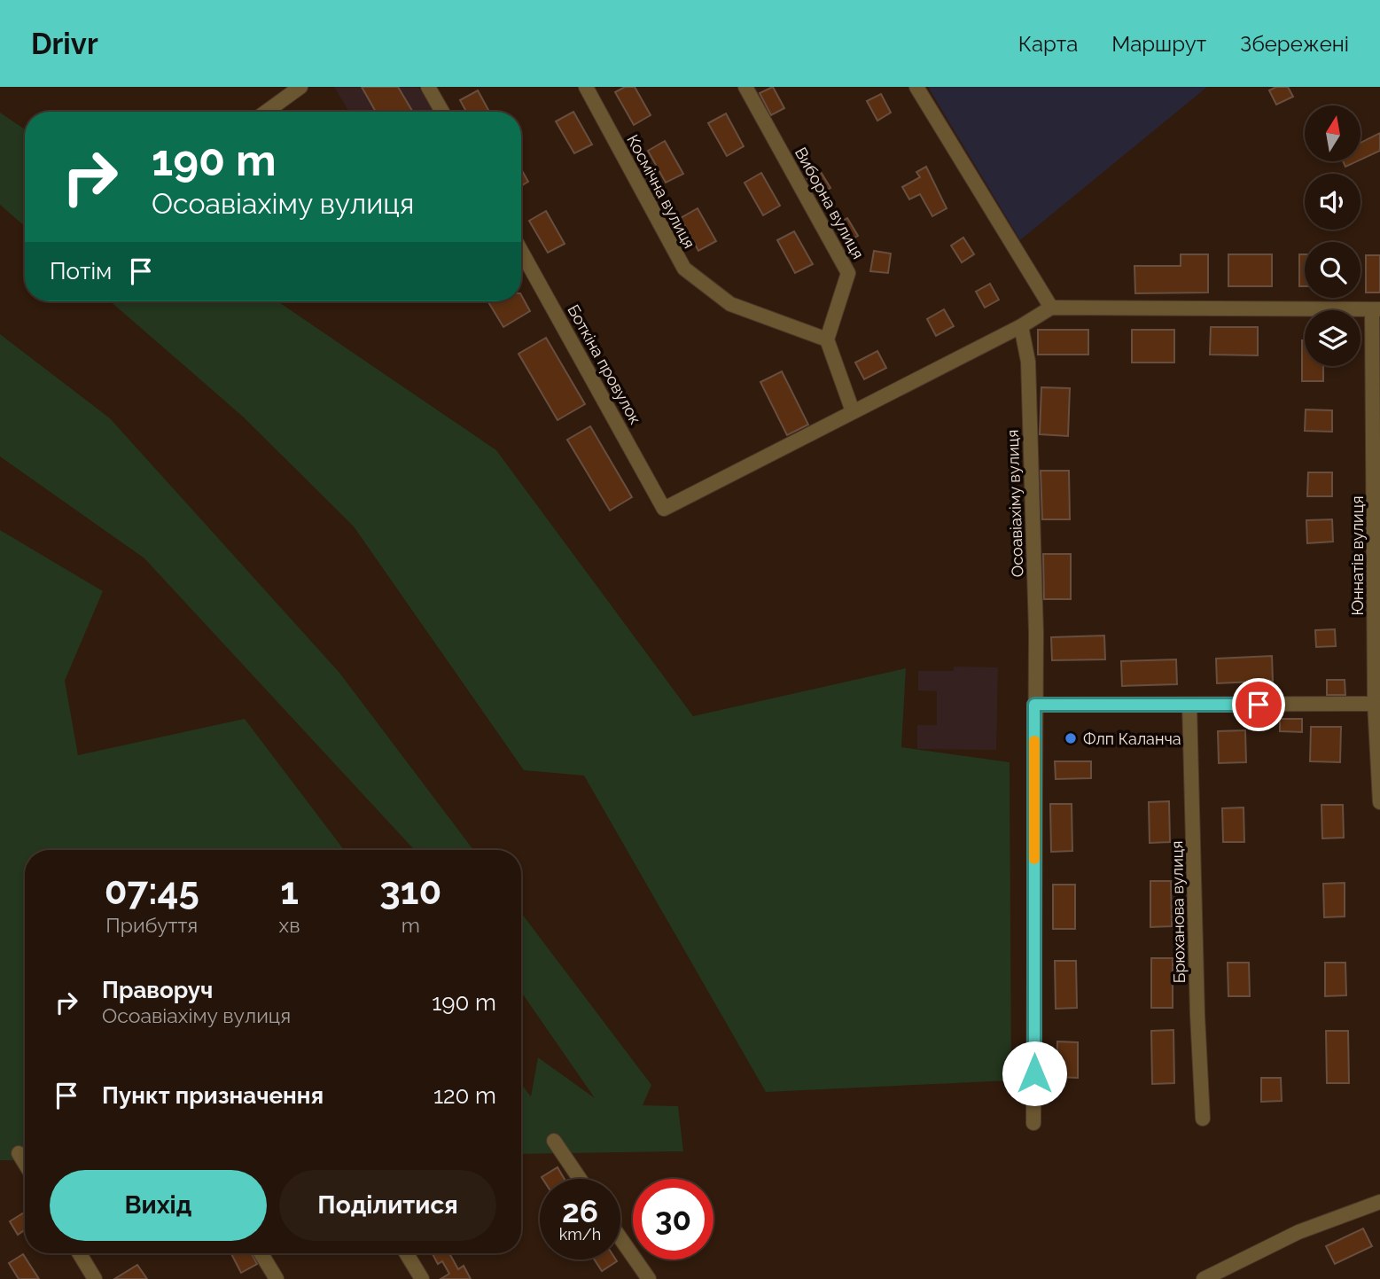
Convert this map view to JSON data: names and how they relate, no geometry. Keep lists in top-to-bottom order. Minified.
{"streets":{"street":["Космічна вулиця","Виборна вулиця","Боткіна провулок","Осоавіахіму вулиця","Юннатів вулиця","Брюханова вулиця"]},"crossings":[["Космічна вулиця","Виборна вулиця"]],"places":["Флп Каланча"],"north":"top","page":{"header":"Drivr","nav":["Карта","Маршрут","Збережені"],"turn":["190 m","Осоавіахіму вулиця"],"then":"Потім","eta":["07:45","Прибуття","1","хв","310","m"],"list":[{"name":"Праворуч","note":"Осоавіахіму вулиця","value":"190 m"},{"name":"Пункт призначення","value":"120 m"}],"buttons":["Вихід","Поділитися"],"speed":"26 km/h","limit":"30"}}
